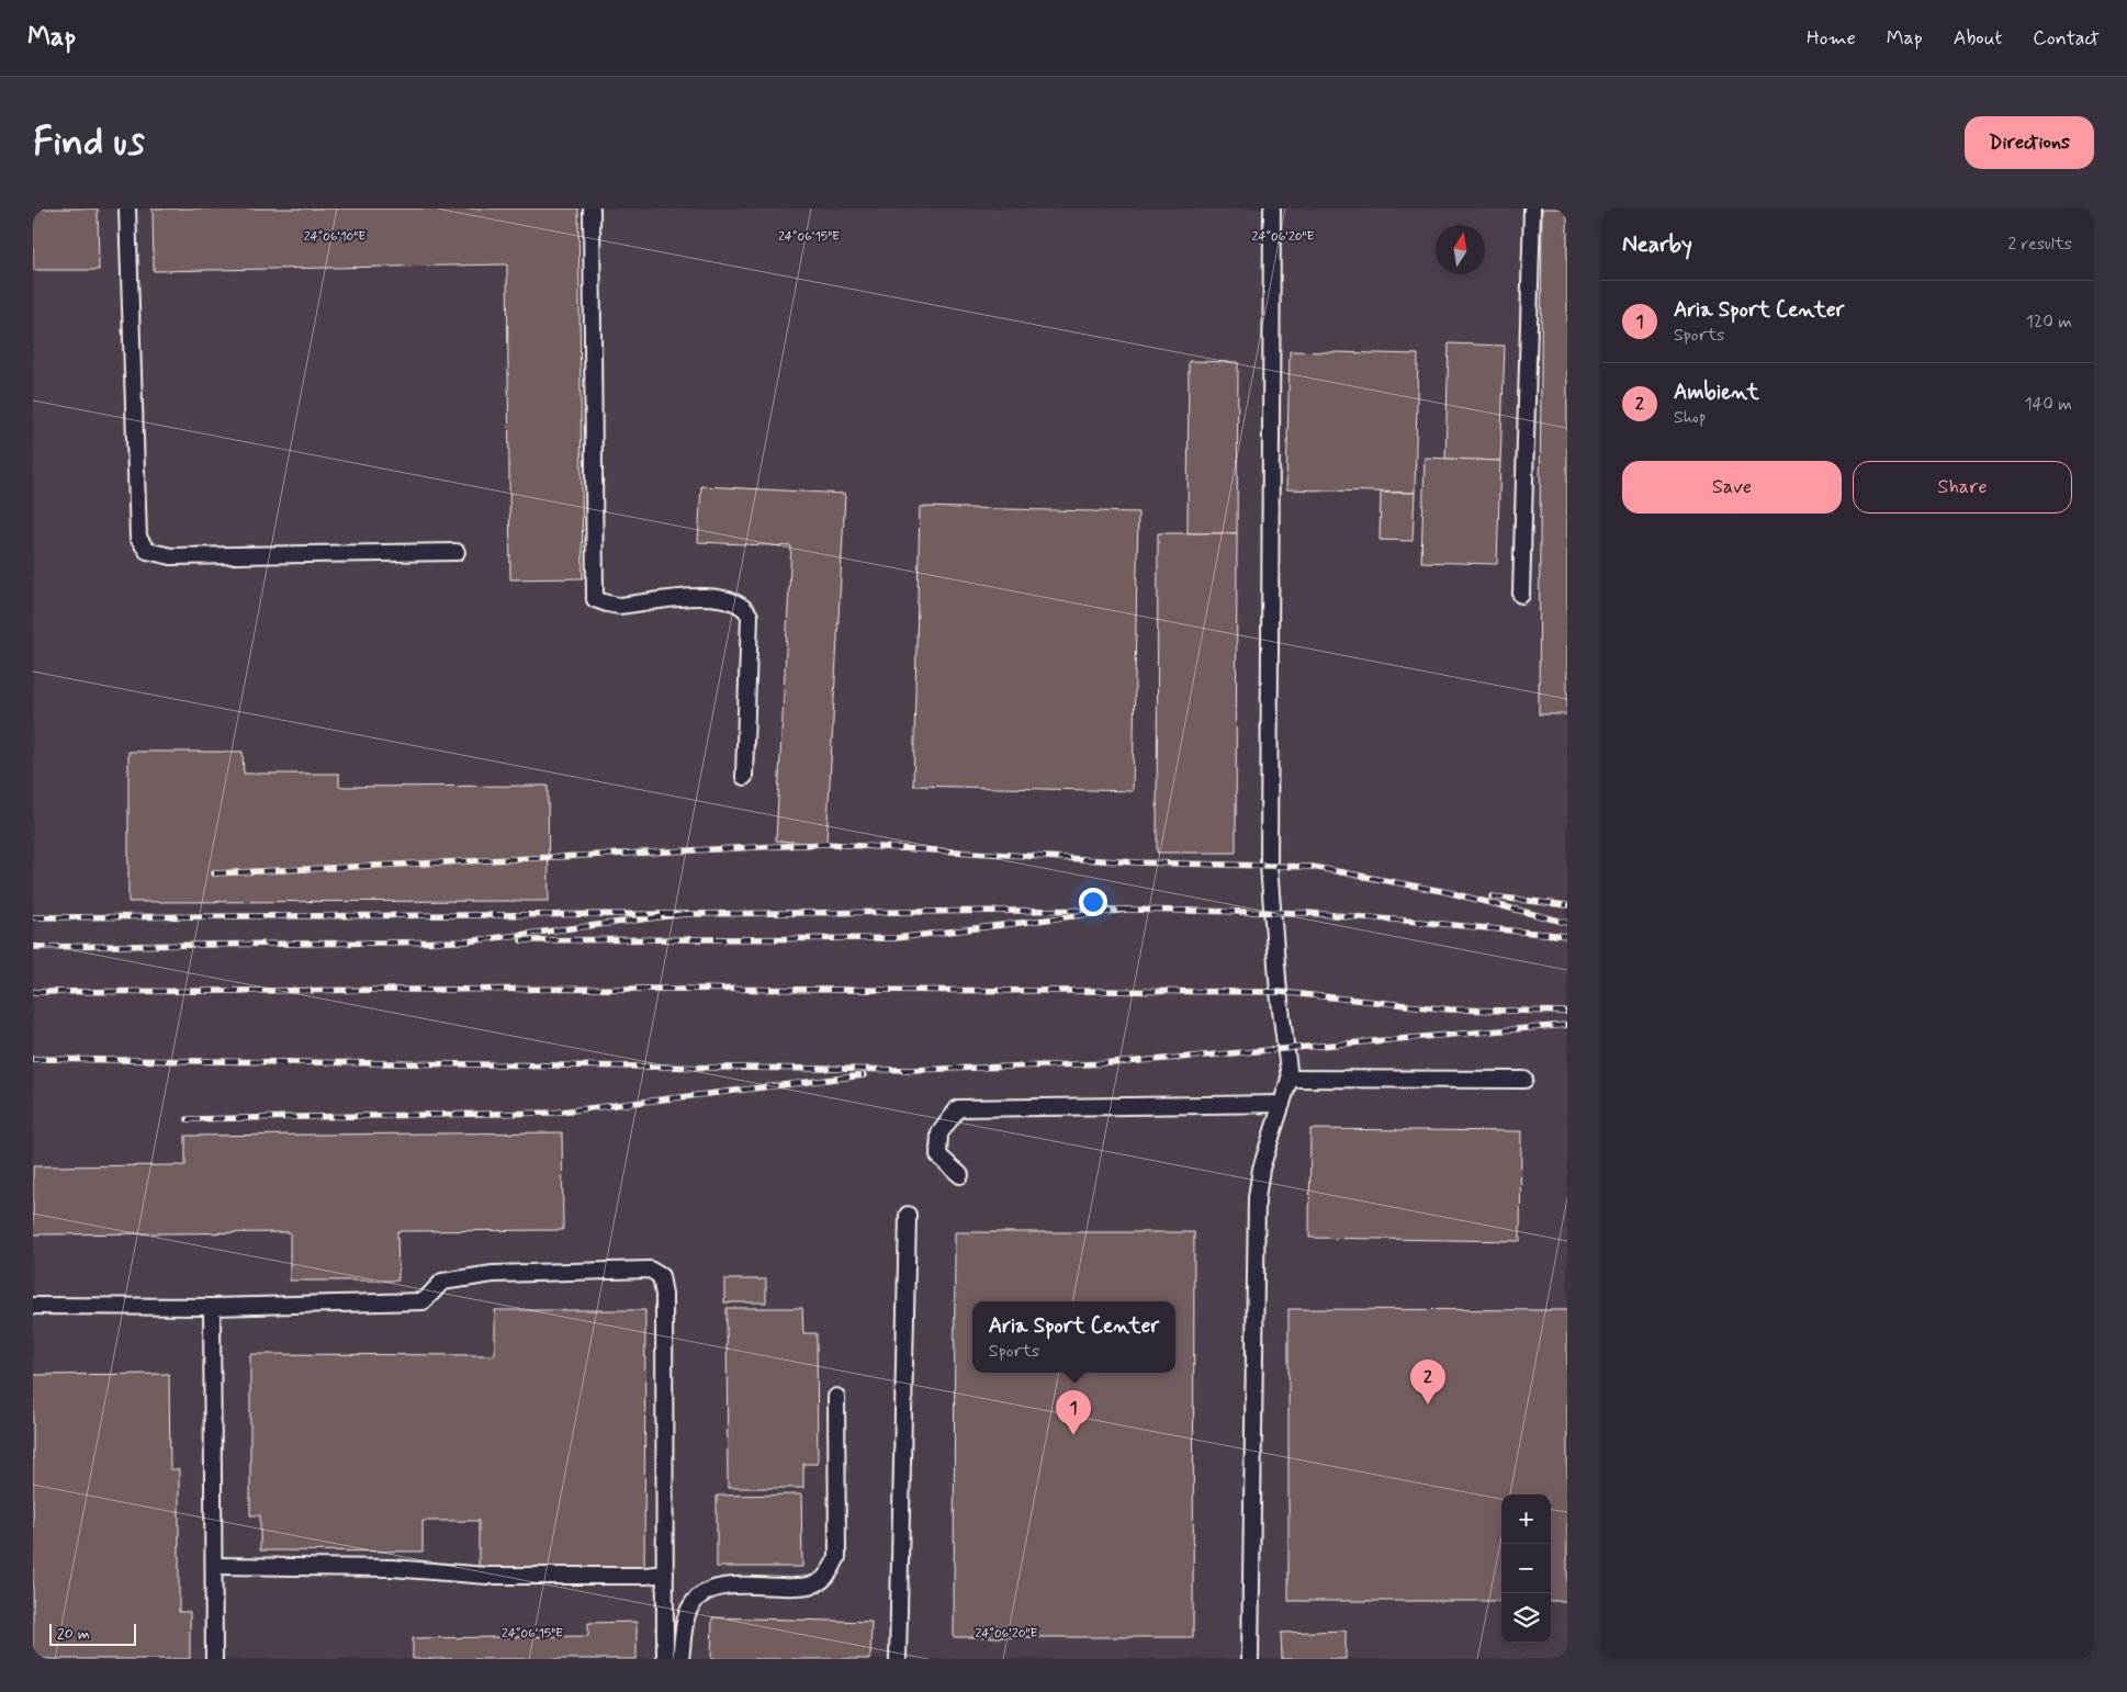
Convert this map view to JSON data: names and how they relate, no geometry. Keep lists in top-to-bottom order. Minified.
{"scale_bar":"20 m","north":"top","page":{"header":"Map","nav":["Home","Map","About","Contact"],"buttons":["Directions",["Save","Share"]],"title":"Find us","heading":["Nearby","2 results"],"list":[{"mark":"1","name":"Aria Sport Center","note":"Sports","value":"120 m"},{"mark":"2","name":"Ambient","note":"Shop","value":"140 m"}],"popup":["Aria Sport Center","Sports"],"pins":["2","1"],"map_buttons":["+","−"],"scale":"20 m"},"coordinates":["24°06'10\"E","24°06'15\"E","24°06'20\"E"]}
